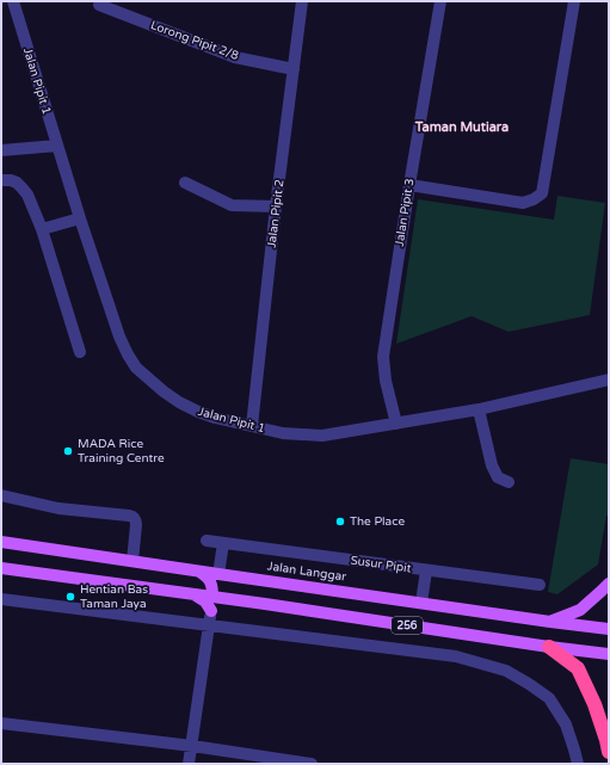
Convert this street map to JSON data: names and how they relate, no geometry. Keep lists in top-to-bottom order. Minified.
{"streets":{"main road":["Jalan Langgar","256"],"street":["Lorong Pipit 2/8","Jalan Pipit 1","Jalan Pipit 3","Jalan Pipit 2","Susur Pipit"]},"crossings":[["Lorong Pipit 2/8","Jalan Pipit 2"],["Jalan Pipit 1","Jalan Pipit 3"],["Jalan Pipit 1","Jalan Pipit 2"]],"districts":["Taman Mutiara"],"places":["MADA Rice Training Centre","The Place","Hentian Bas Taman Jaya"]}
